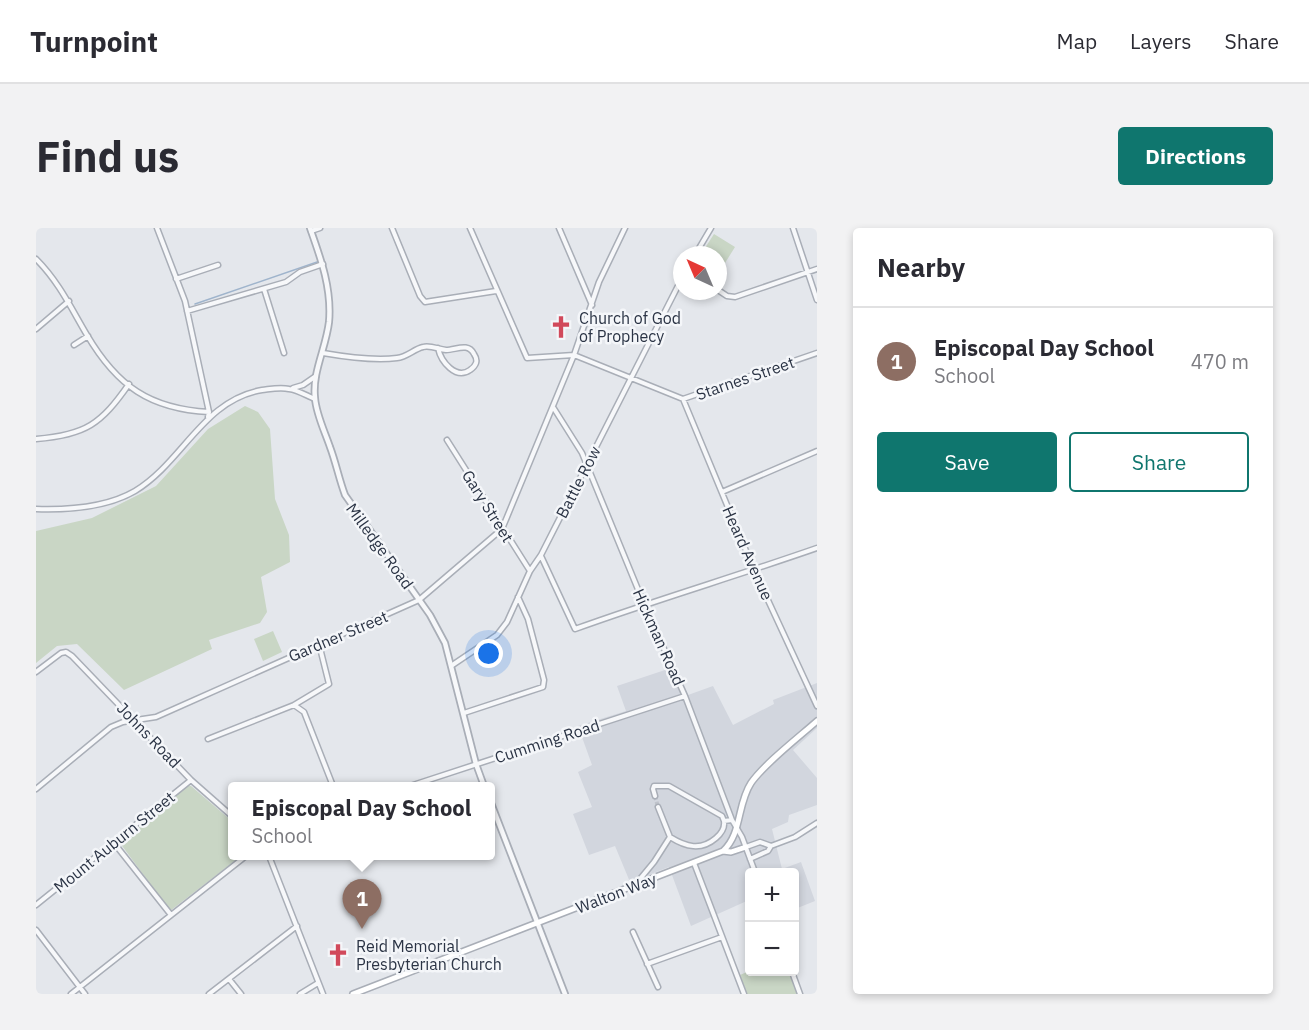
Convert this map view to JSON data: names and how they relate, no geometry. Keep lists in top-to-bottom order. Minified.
{"streets":{"main road":["Walton Way"],"street":["Starnes Street","Battle Row","Gary Street","Milledge Road","Heard Avenue","Gardner Street","Hickman Road","Johns Road","Cumming Road","Mount Auburn Street"]},"crossings":[["Starnes Street","Battle Row"],["Starnes Street","Heard Avenue"],["Starnes Street","Gardner Street"],["Battle Row","Gary Street"],["Battle Row","Milledge Road"],["Battle Row","Hickman Road"],["Gary Street","Gardner Street"],["Milledge Road","Gardner Street"],["Milledge Road","Cumming Road"],["Gardner Street","Hickman Road"],["Gardner Street","Johns Road"],["Hickman Road","Cumming Road"],["Hickman Road","Walton Way"],["Johns Road","Mount Auburn Street"]],"places":{"church":["Church of God of Prophecy","Reid Memorial Presbyterian Church"]},"north":"top left","page":{"header":"Turnpoint","nav":["Map","Layers","Share"],"buttons":["Directions",["Save","Share"]],"title":"Find us","heading":"Nearby","list":[{"mark":"1","name":"Episcopal Day School","note":"School","value":"470 m"}],"popup":["Episcopal Day School","School"],"map_buttons":["+","−"],"pins":"1"}}
